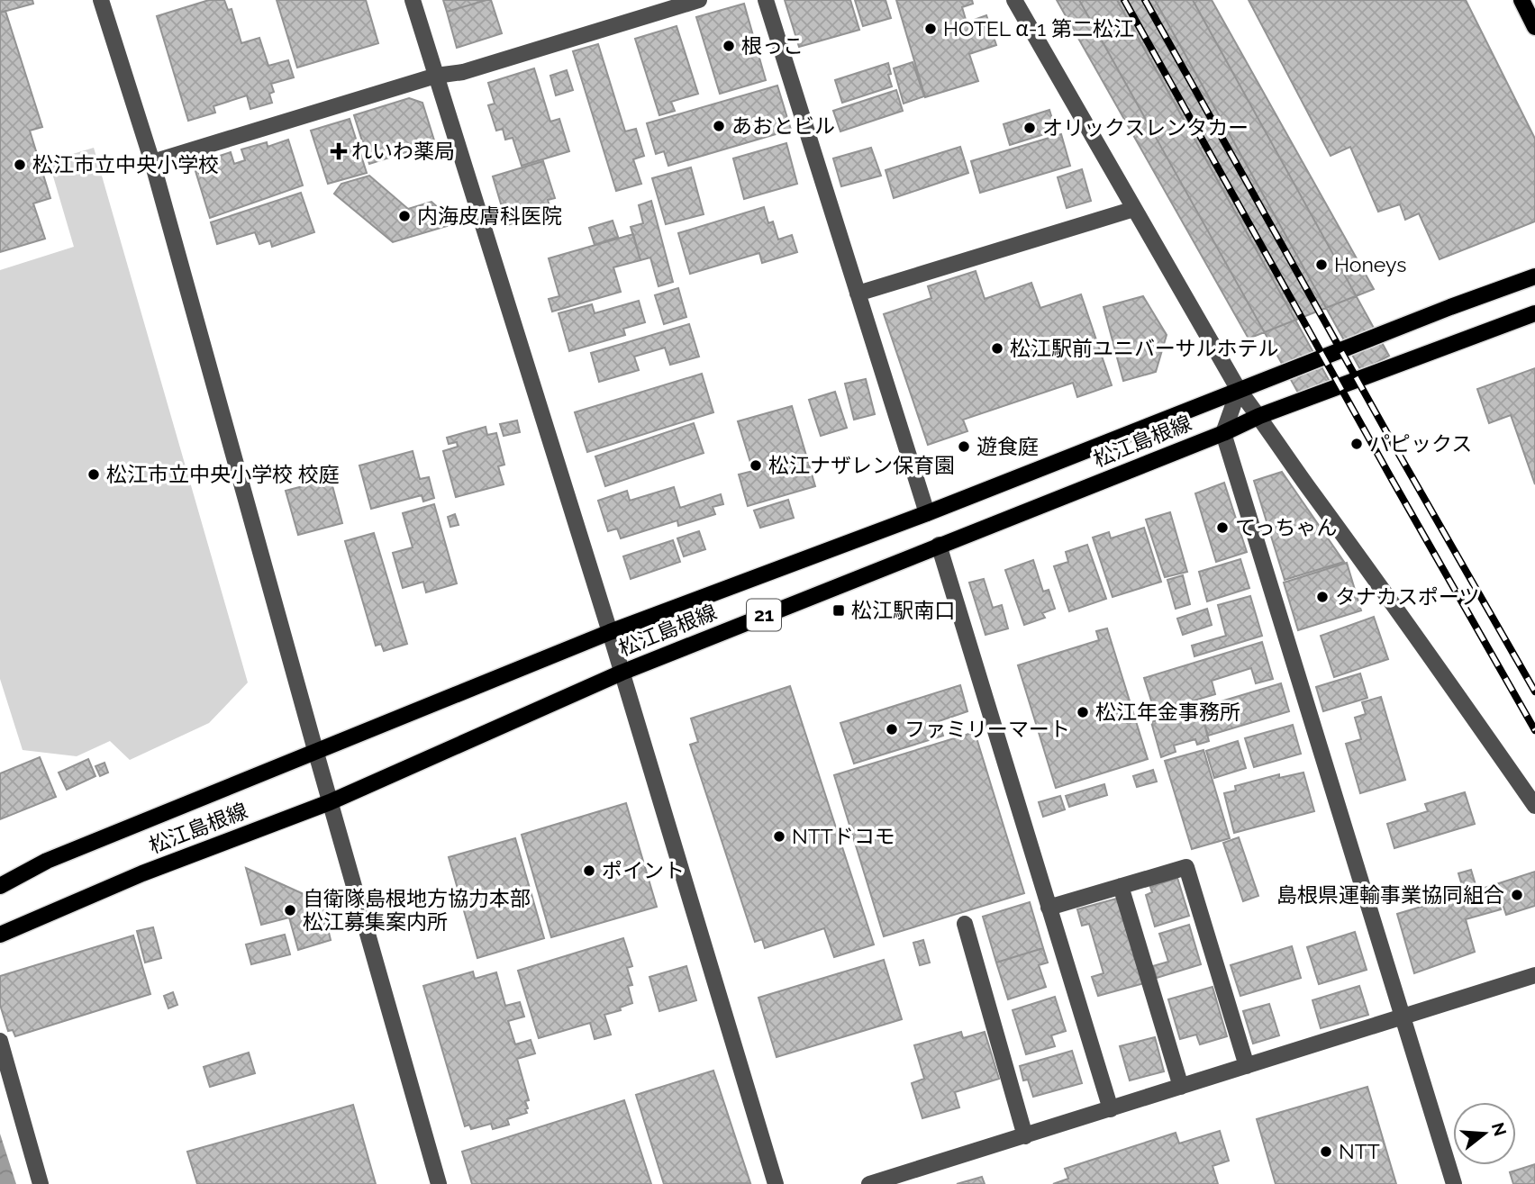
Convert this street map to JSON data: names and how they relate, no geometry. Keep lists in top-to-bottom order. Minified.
{"streets":{"main road":["松江島根線","21"]},"places":{"other":["HOTEL α-1 第二松江","根っこ","あおとビル","オリックスレンタカー","松江市立中央小学校","内海皮膚科医院","Honeys","松江駅前ユニバーサルホテル","パピックス","遊食庭","松江ナザレン保育園","松江市立中央小学校 校庭","てっちゃん","タナカスポーツ","松江年金事務所","ファミリーマート","NTTドコモ","ポイント","島根県運輸事業協同組合","自衛隊島根地方協力本部 松江募集案内所","NTT"],"health":["れいわ薬局"],"transit":["松江駅南口"]},"north":"right"}
